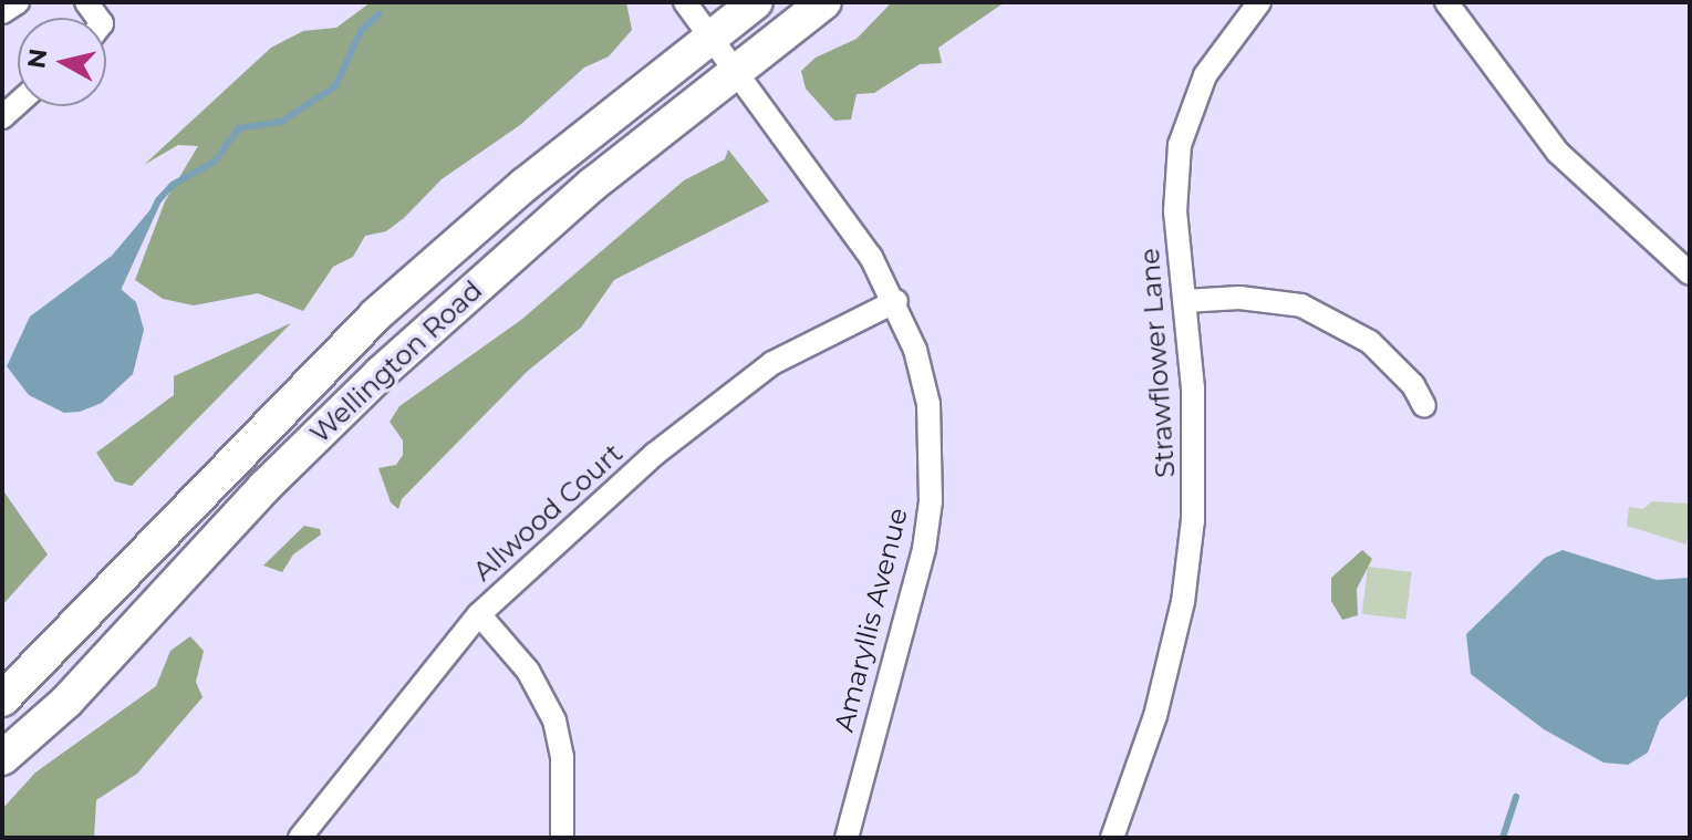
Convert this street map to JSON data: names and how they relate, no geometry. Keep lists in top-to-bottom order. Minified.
{"streets":{"main road":["Wellington Road"],"street":["Strawflower Lane","Allwood Court","Amaryllis Avenue"]},"crossings":[["Wellington Road","Amaryllis Avenue"],["Allwood Court","Amaryllis Avenue"]],"north":"left"}
